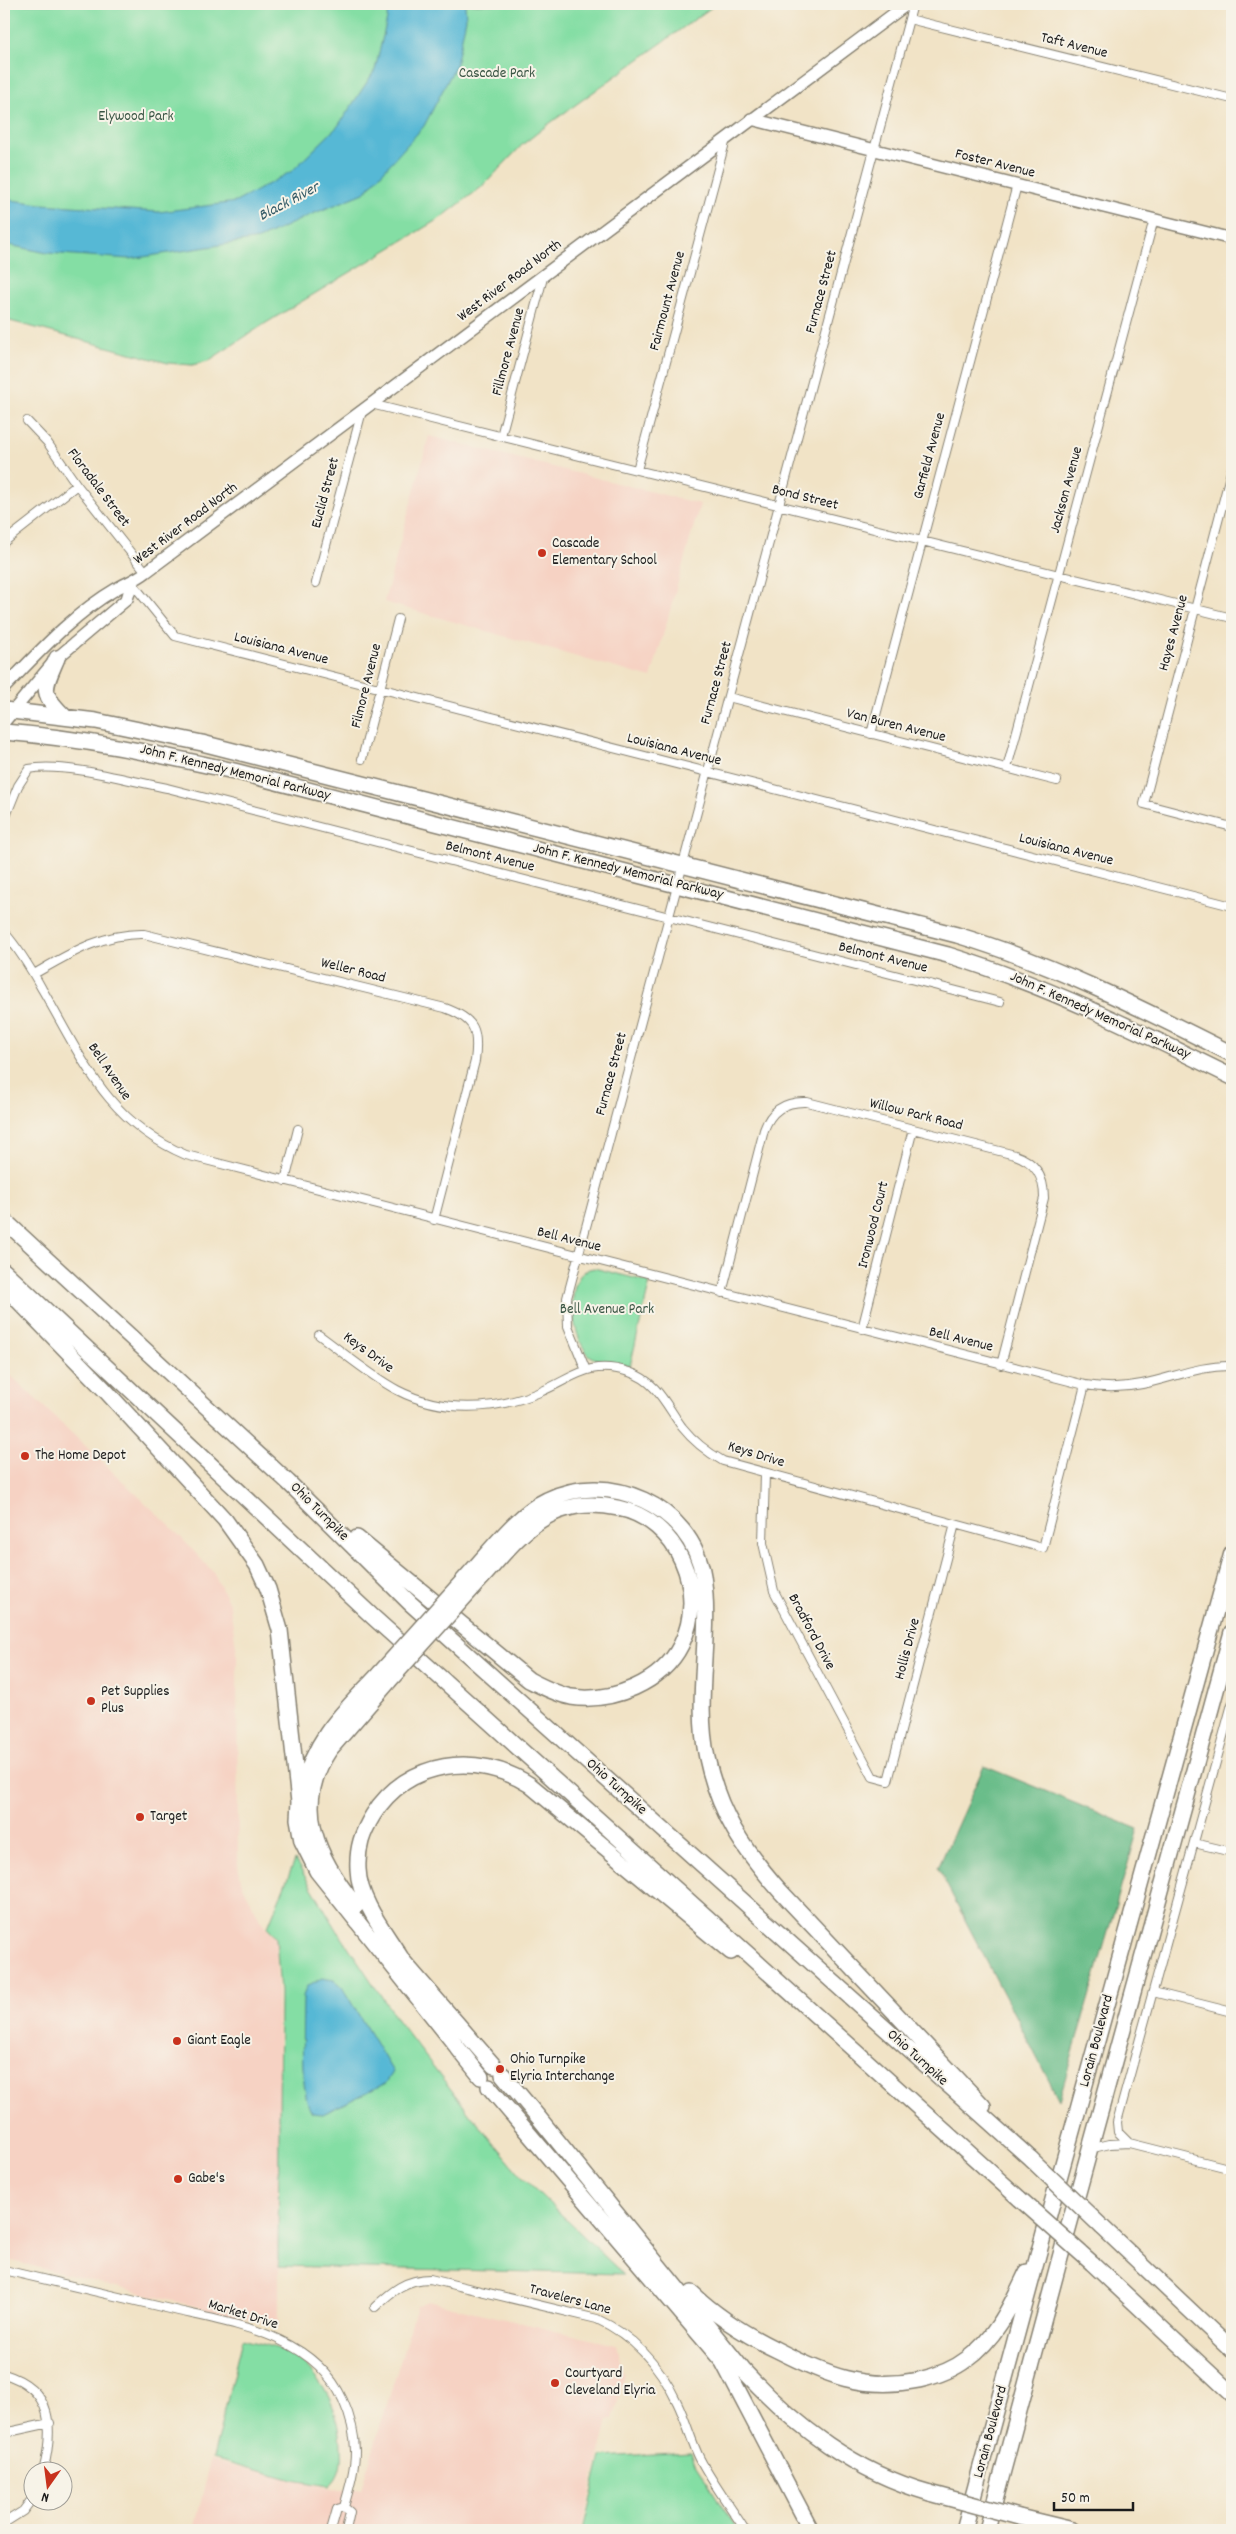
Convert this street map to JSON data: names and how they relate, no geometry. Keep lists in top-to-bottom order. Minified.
{"streets":{"highway":["John F. Kennedy Memorial Parkway","Ohio Turnpike","Lorain Boulevard"],"street":["Taft Avenue","Foster Avenue","West River Road North","Furnace Street","Fairmount Avenue","Fillmore Avenue","Garfield Avenue","Floradale Street","Jackson Avenue","Euclid Street","Bond Street","Hayes Avenue","Louisiana Avenue","Filmore Avenue","Van Buren Avenue","Belmont Avenue","Weller Road","Bell Avenue","Willow Park Road","Ironwood Court","Keys Drive","Bradford Drive","Hollis Drive","Travelers Lane","Market Drive"]},"crossings":[["Taft Avenue","Furnace Street"],["Foster Avenue","West River Road North"],["Foster Avenue","Furnace Street"],["Foster Avenue","Garfield Avenue"],["Foster Avenue","Jackson Avenue"],["West River Road North","Fairmount Avenue"],["West River Road North","Fillmore Avenue"],["West River Road North","Floradale Street"],["West River Road North","Euclid Street"],["West River Road North","Bond Street"],["West River Road North","Louisiana Avenue"],["West River Road North","John F. Kennedy Memorial Parkway"],["Furnace Street","Bond Street"],["Furnace Street","Louisiana Avenue"],["Furnace Street","Van Buren Avenue"],["Furnace Street","John F. Kennedy Memorial Parkway"],["Furnace Street","Belmont Avenue"],["Furnace Street","Bell Avenue"],["Furnace Street","Keys Drive"],["Fairmount Avenue","Bond Street"],["Fillmore Avenue","Bond Street"],["Garfield Avenue","Bond Street"],["Garfield Avenue","Van Buren Avenue"],["Jackson Avenue","Bond Street"],["Jackson Avenue","Van Buren Avenue"],["Euclid Street","Bond Street"],["Bond Street","Hayes Avenue"],["Louisiana Avenue","Filmore Avenue"],["Weller Road","Bell Avenue"],["Bell Avenue","Willow Park Road"],["Bell Avenue","Ironwood Court"],["Bell Avenue","Keys Drive"],["Willow Park Road","Ironwood Court"],["Keys Drive","Bradford Drive"],["Keys Drive","Hollis Drive"],["Bradford Drive","Hollis Drive"]],"water":["Black River"],"parks":["Cascade Park","Elywood Park","Bell Avenue Park"],"places":["Cascade Elementary School","The Home Depot","Pet Supplies Plus","Target","Giant Eagle","Ohio Turnpike Elyria Interchange","Gabe's","Courtyard Cleveland Elyria"],"scale_bar":"50 m","north":"bottom"}
